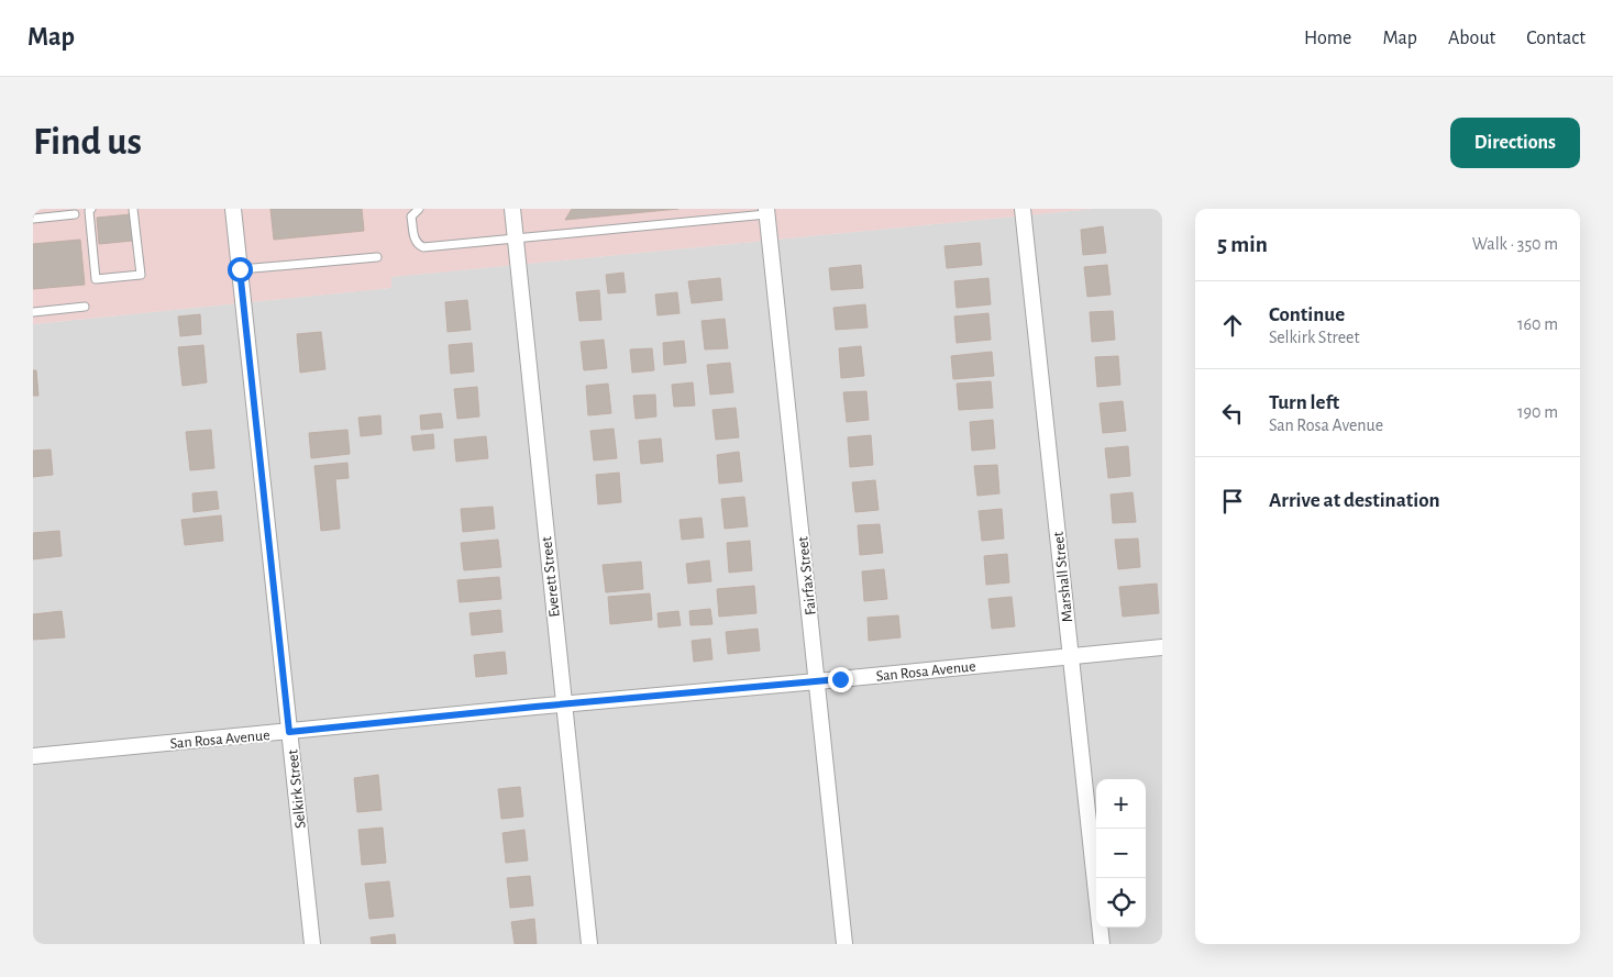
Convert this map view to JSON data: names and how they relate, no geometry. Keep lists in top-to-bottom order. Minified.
{"streets":{"street":["Fairfax Street","Everett Street","Marshall Street","San Rosa Avenue","Selkirk Street"]},"crossings":[["Fairfax Street","San Rosa Avenue"],["Everett Street","San Rosa Avenue"],["Marshall Street","San Rosa Avenue"],["San Rosa Avenue","Selkirk Street"]],"page":{"header":"Map","nav":["Home","Map","About","Contact"],"buttons":"Directions","title":"Find us","heading":["5 min","Walk · 350 m"],"list":[["Continue","Selkirk Street","160 m"],["Turn left","San Rosa Avenue","190 m"],"Arrive at destination"],"map_buttons":["+","−"]}}
